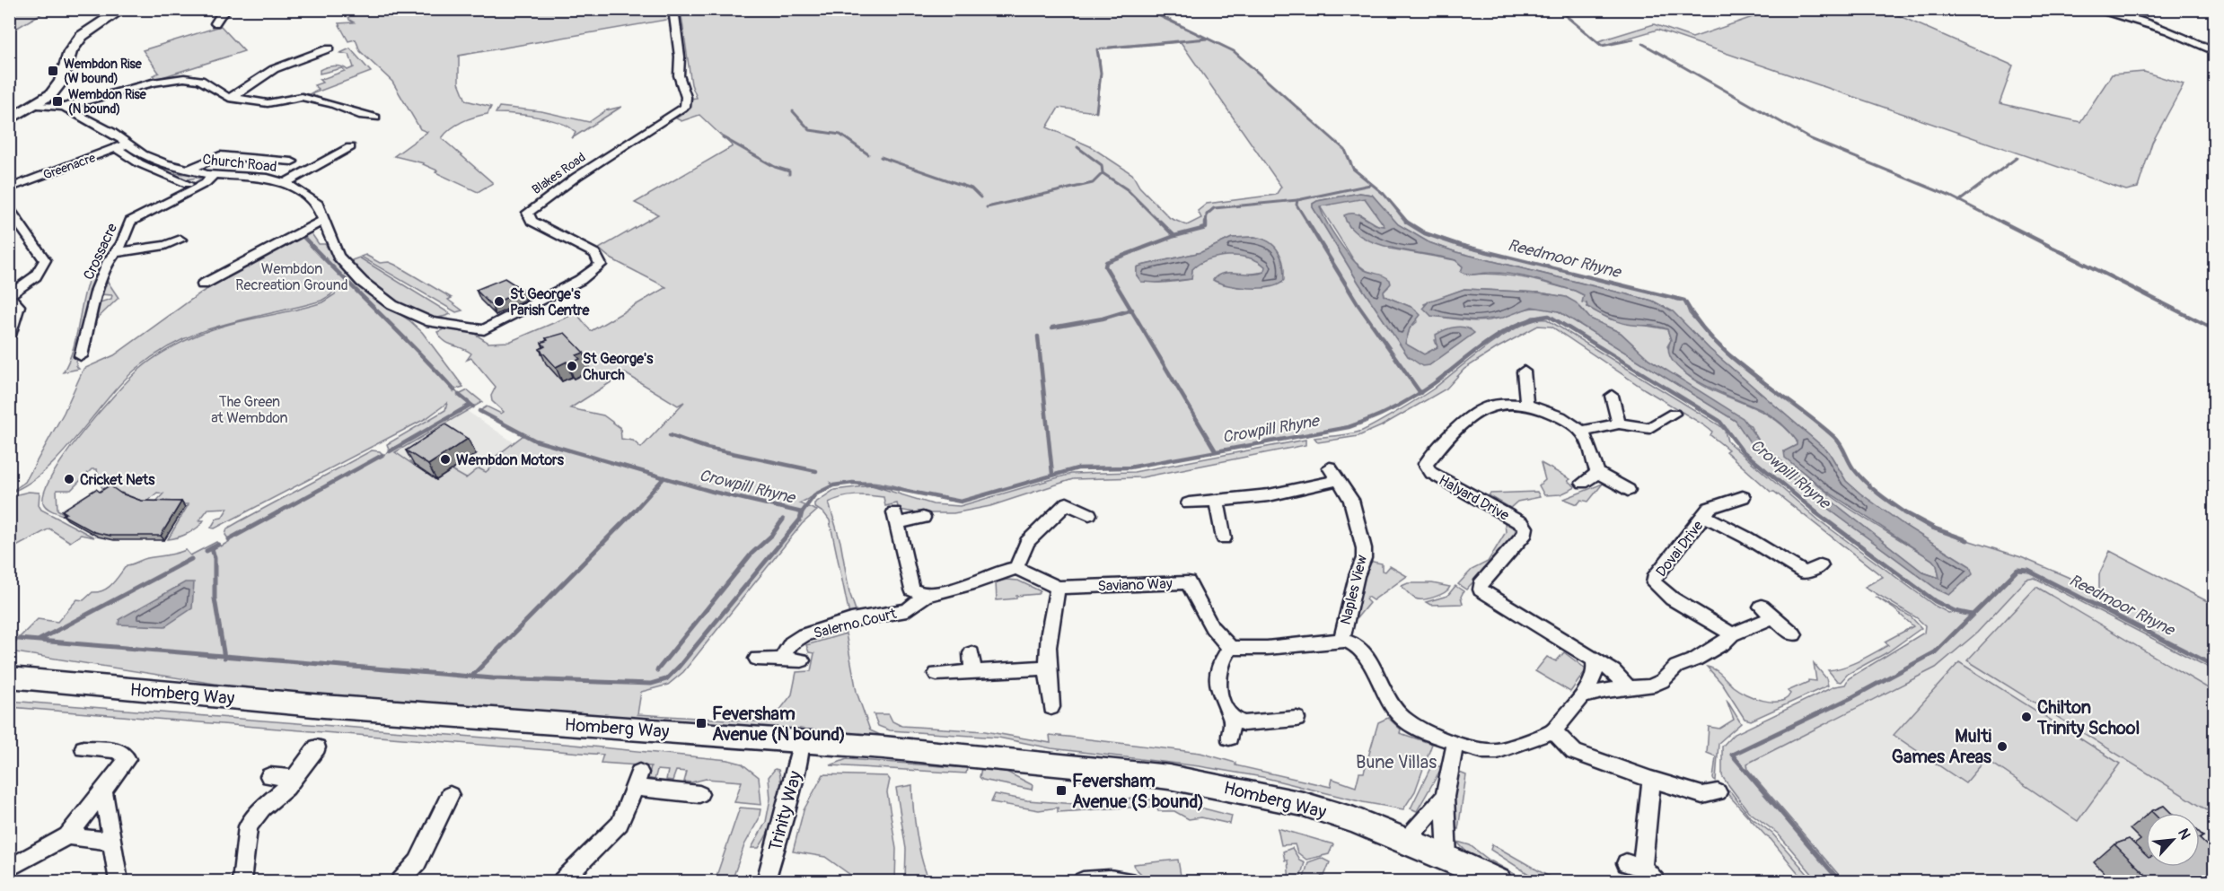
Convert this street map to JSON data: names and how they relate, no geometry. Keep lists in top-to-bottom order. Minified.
{"streets":{"main road":["Homberg Way"],"street":["Church Road","Greenacre","Blakes Road","Crossacre","Halyard Drive","Dovai Drive","Saviano Way","Naples View","Salerno Court","Trinity Way"]},"crossings":[["Church Road","Greenacre"],["Church Road","Blakes Road"],["Church Road","Crossacre"],["Homberg Way","Trinity Way"]],"water":["Reedmoor Rhyne","Crowpill Rhyne"],"parks":["Wembdon Recreation Ground","The Green at Wembdon","Bune Villas"],"places":{"transit":["Wembdon Rise (W bound)","Wembdon Rise (N bound)","Feversham Avenue (N bound)","Feversham Avenue (S bound)"],"other":["St George's Parish Centre","St George's Church","Wembdon Motors","Cricket Nets","Chilton Trinity School","Multi Games Areas"]},"north":"top right"}
